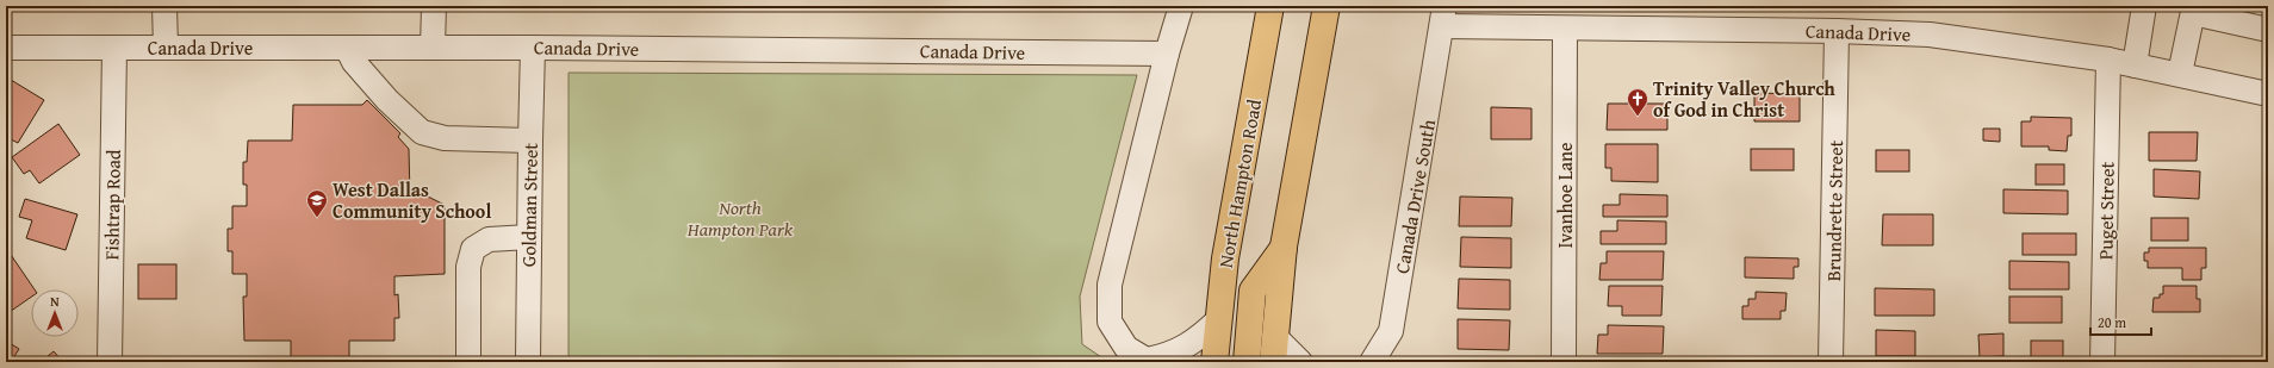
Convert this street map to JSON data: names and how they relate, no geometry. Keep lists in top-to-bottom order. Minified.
{"streets":{"main road":["North Hampton Road"],"street":["Canada Drive","Ivanhoe Lane","Canada Drive South","Fishtrap Road","Goldman Street","Brundrette Street","Puget Street"]},"crossings":[["Canada Drive","Ivanhoe Lane"],["Canada Drive","Canada Drive South"],["Canada Drive","Fishtrap Road"],["Canada Drive","Goldman Street"],["Canada Drive","Brundrette Street"],["Canada Drive","Puget Street"]],"parks":["North Hampton Park"],"places":{"church":["Trinity Valley Church of God in Christ"],"school or university":["West Dallas Community School"]},"scale_bar":"20 m","north":"top"}
